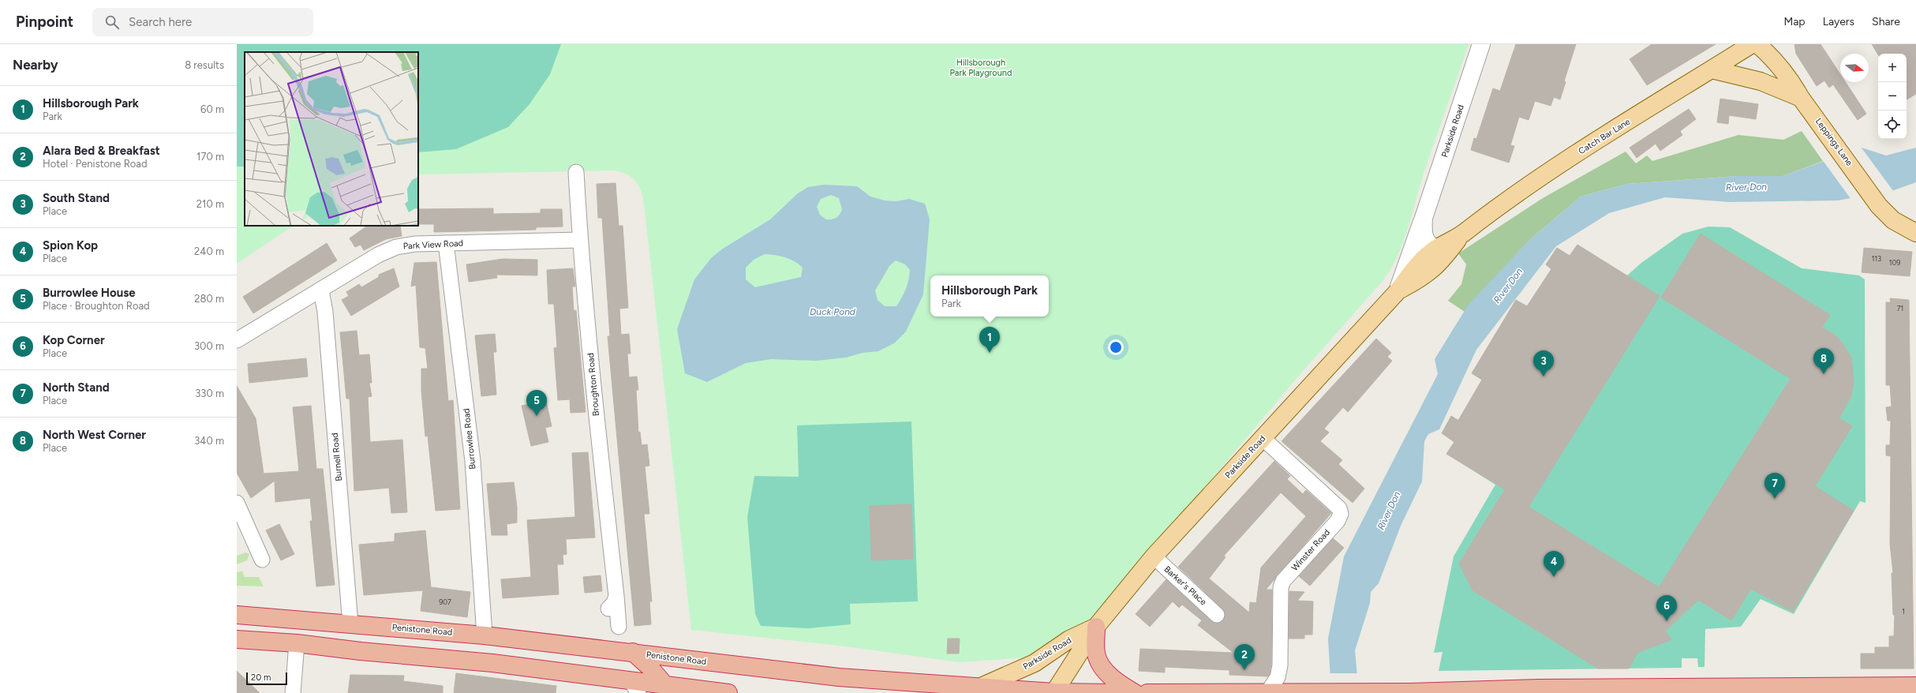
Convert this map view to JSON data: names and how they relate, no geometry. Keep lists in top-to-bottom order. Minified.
{"streets":{"highway":["Penistone Road"],"main road":["Parkside Road","Catch Bar Lane","Leppings Lane"],"street":["Park View Road","Broughton Road","Burrowlee Road","Burnell Road","Winster Road","Barker's Place"]},"crossings":[["Parkside Road","Catch Bar Lane"],["Parkside Road","Winster Road"],["Parkside Road","Barker's Place"],["Parkside Road","Penistone Road"],["Park View Road","Broughton Road"],["Park View Road","Burrowlee Road"],["Park View Road","Burnell Road"],["Burrowlee Road","Penistone Road"],["Burnell Road","Penistone Road"]],"water":["River Don","Duck Pond"],"parks":["Hillsborough Park Playground"],"house_numbers":["113","109","71","907","1"],"scale_bar":"20 m","north":"right","page":{"header":"Pinpoint","search":"Search here","nav":["Map","Layers","Share"],"heading":["Nearby","8 results"],"map_buttons":["+","−"],"list":[{"mark":"1","name":"Hillsborough Park","note":"Park","value":"60 m"},{"mark":"2","name":"Alara Bed & Breakfast","note":"Hotel · Penistone Road","value":"170 m"},{"mark":"3","name":"South Stand","note":"Place","value":"210 m"},{"mark":"4","name":"Spion Kop","note":"Place","value":"240 m"},{"mark":"5","name":"Burrowlee House","note":"Place · Broughton Road","value":"280 m"},{"mark":"6","name":"Kop Corner","note":"Place","value":"300 m"},{"mark":"7","name":"North Stand","note":"Place","value":"330 m"},{"mark":"8","name":"North West Corner","note":"Place","value":"340 m"}],"popup":["Hillsborough Park","Park"],"pins":["1","8","3","5","7","4","6","2"],"scale":"20 m"}}
